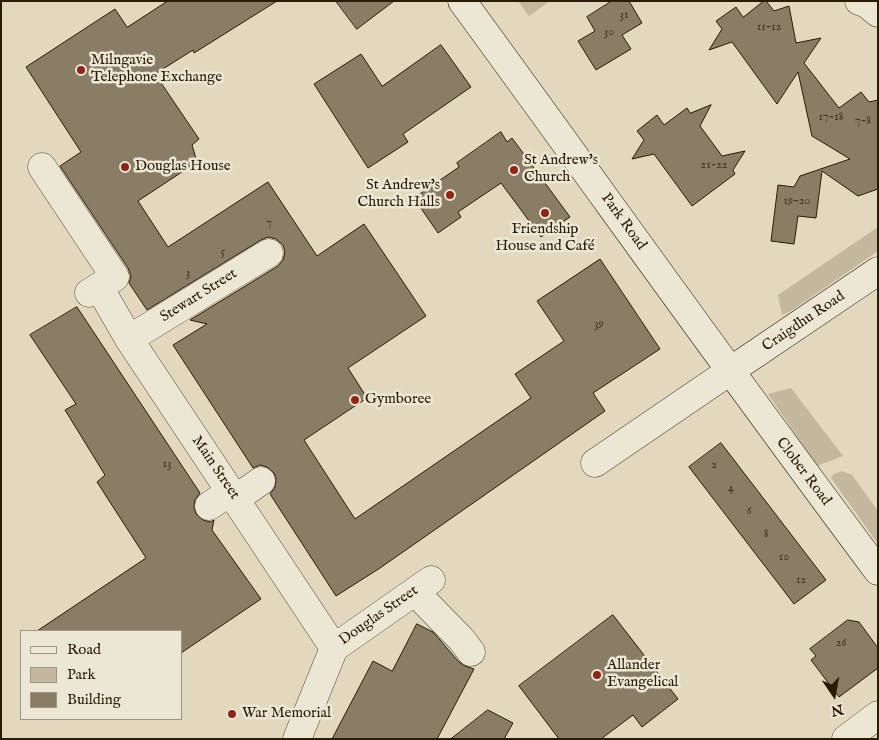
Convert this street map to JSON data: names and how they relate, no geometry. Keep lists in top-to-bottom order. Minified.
{"streets":{"street":["Park Road","Stewart Street","Craigdhu Road","Main Street","Clober Road","Douglas Street"]},"crossings":[["Park Road","Craigdhu Road"],["Park Road","Clober Road"],["Stewart Street","Main Street"],["Craigdhu Road","Clober Road"],["Main Street","Douglas Street"]],"places":["Milngavie Telephone Exchange","Douglas House","St Andrew's Church","St Andrew's Church Halls","Friendship House and Café","Gymboree","Allander Evangelical","War Memorial"],"house_numbers":["31","11-12","30","17-18","7-8","21-22","19-20","7","5","3","39","13","2","4","6","8","10","12","26"],"legend":["Road","Park","Building"],"north":"bottom"}
